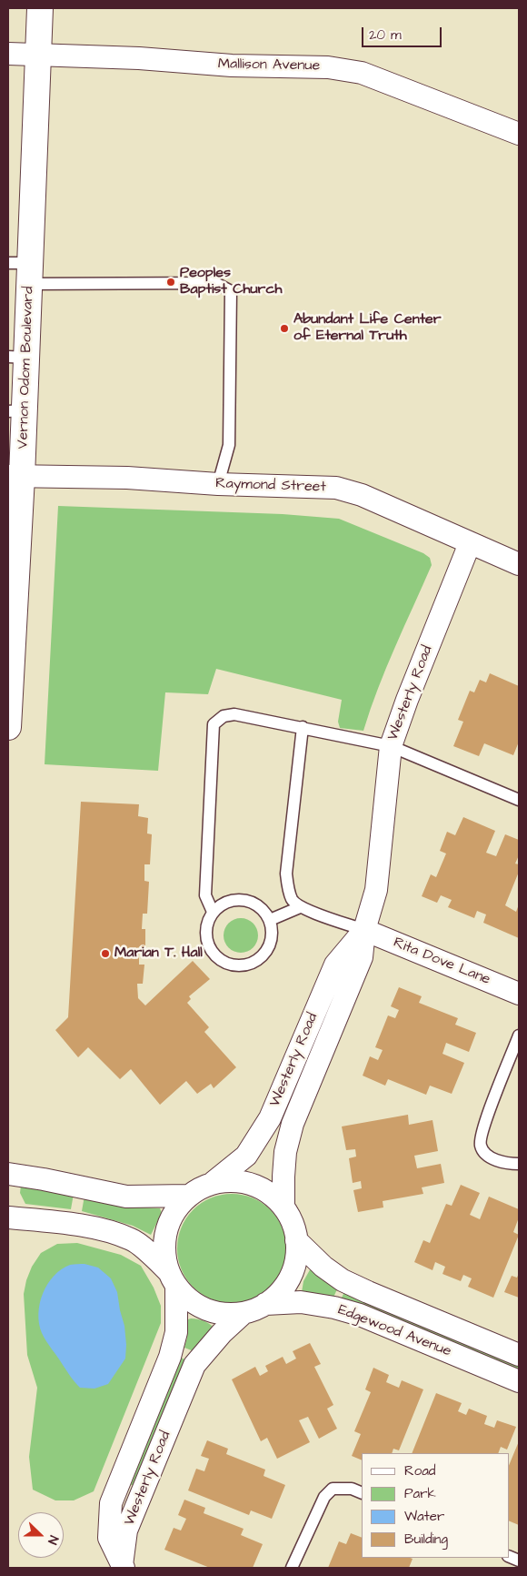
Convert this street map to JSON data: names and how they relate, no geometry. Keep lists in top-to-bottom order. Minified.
{"streets":{"main road":["Vernon Odom Boulevard"],"street":["Mallison Avenue","Raymond Street","Westerly Road","Rita Dove Lane","Edgewood Avenue"]},"crossings":[["Mallison Avenue","Vernon Odom Boulevard"],["Vernon Odom Boulevard","Raymond Street"],["Raymond Street","Westerly Road"],["Westerly Road","Rita Dove Lane"],["Westerly Road","Edgewood Avenue"]],"places":["Peoples Baptist Church","Abundant Life Center of Eternal Truth","Marian T. Hall"],"legend":["Road","Park","Water","Building"],"scale_bar":"20 m","north":"right"}
